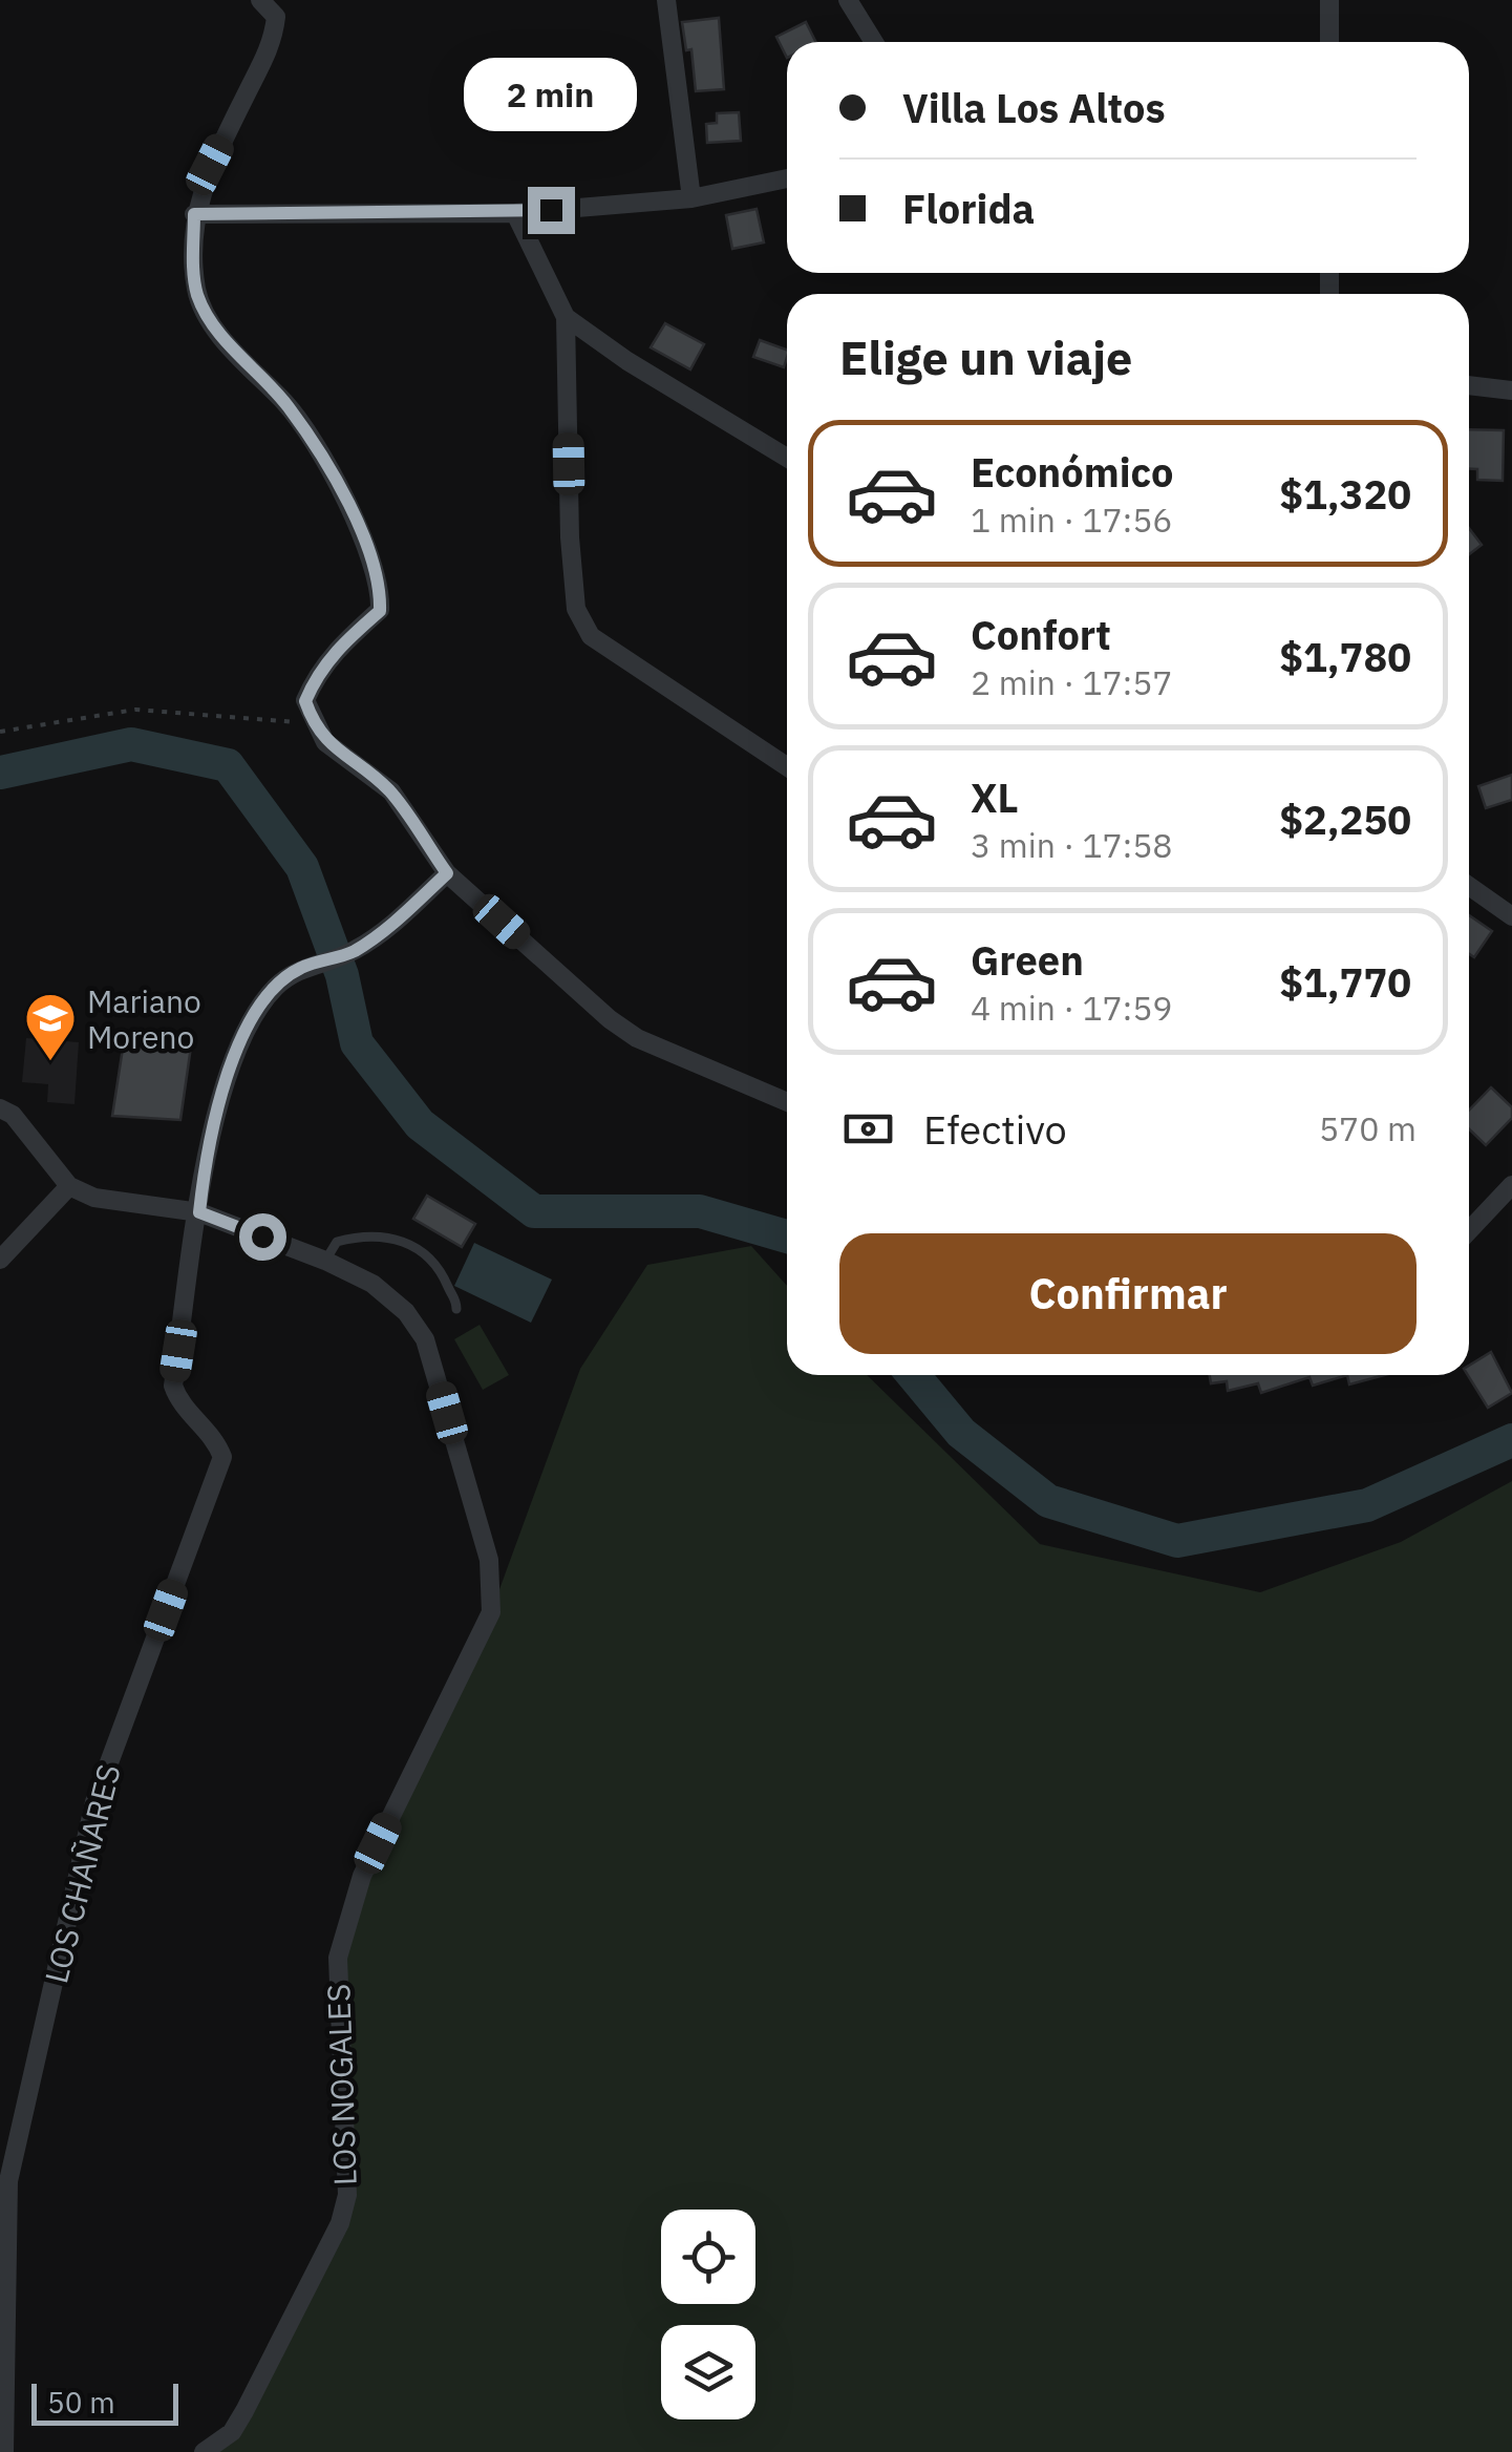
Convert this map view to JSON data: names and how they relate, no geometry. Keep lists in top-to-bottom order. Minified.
{"streets":{"street":["LOS CHAÑARES","LOS NOGALES"]},"crossings":[["LOS CHAÑARES","LOS NOGALES"]],"places":{"school or university":["Mariano Moreno"]},"scale_bar":"50 m","page":{"banner":["Villa Los Altos","Florida"],"bubble":"2 min","heading":"Elige un viaje","list":[{"name":"Económico","note":"1 min · 17:56","value":"$1,320"},{"name":"Confort","note":"2 min · 17:57","value":"$1,780"},{"name":"XL","note":"3 min · 17:58","value":"$2,250"},{"name":"Green","note":"4 min · 17:59","value":"$1,770"}],"pay":["Efectivo","570 m"],"buttons":"Confirmar","scale":"50 m"}}
